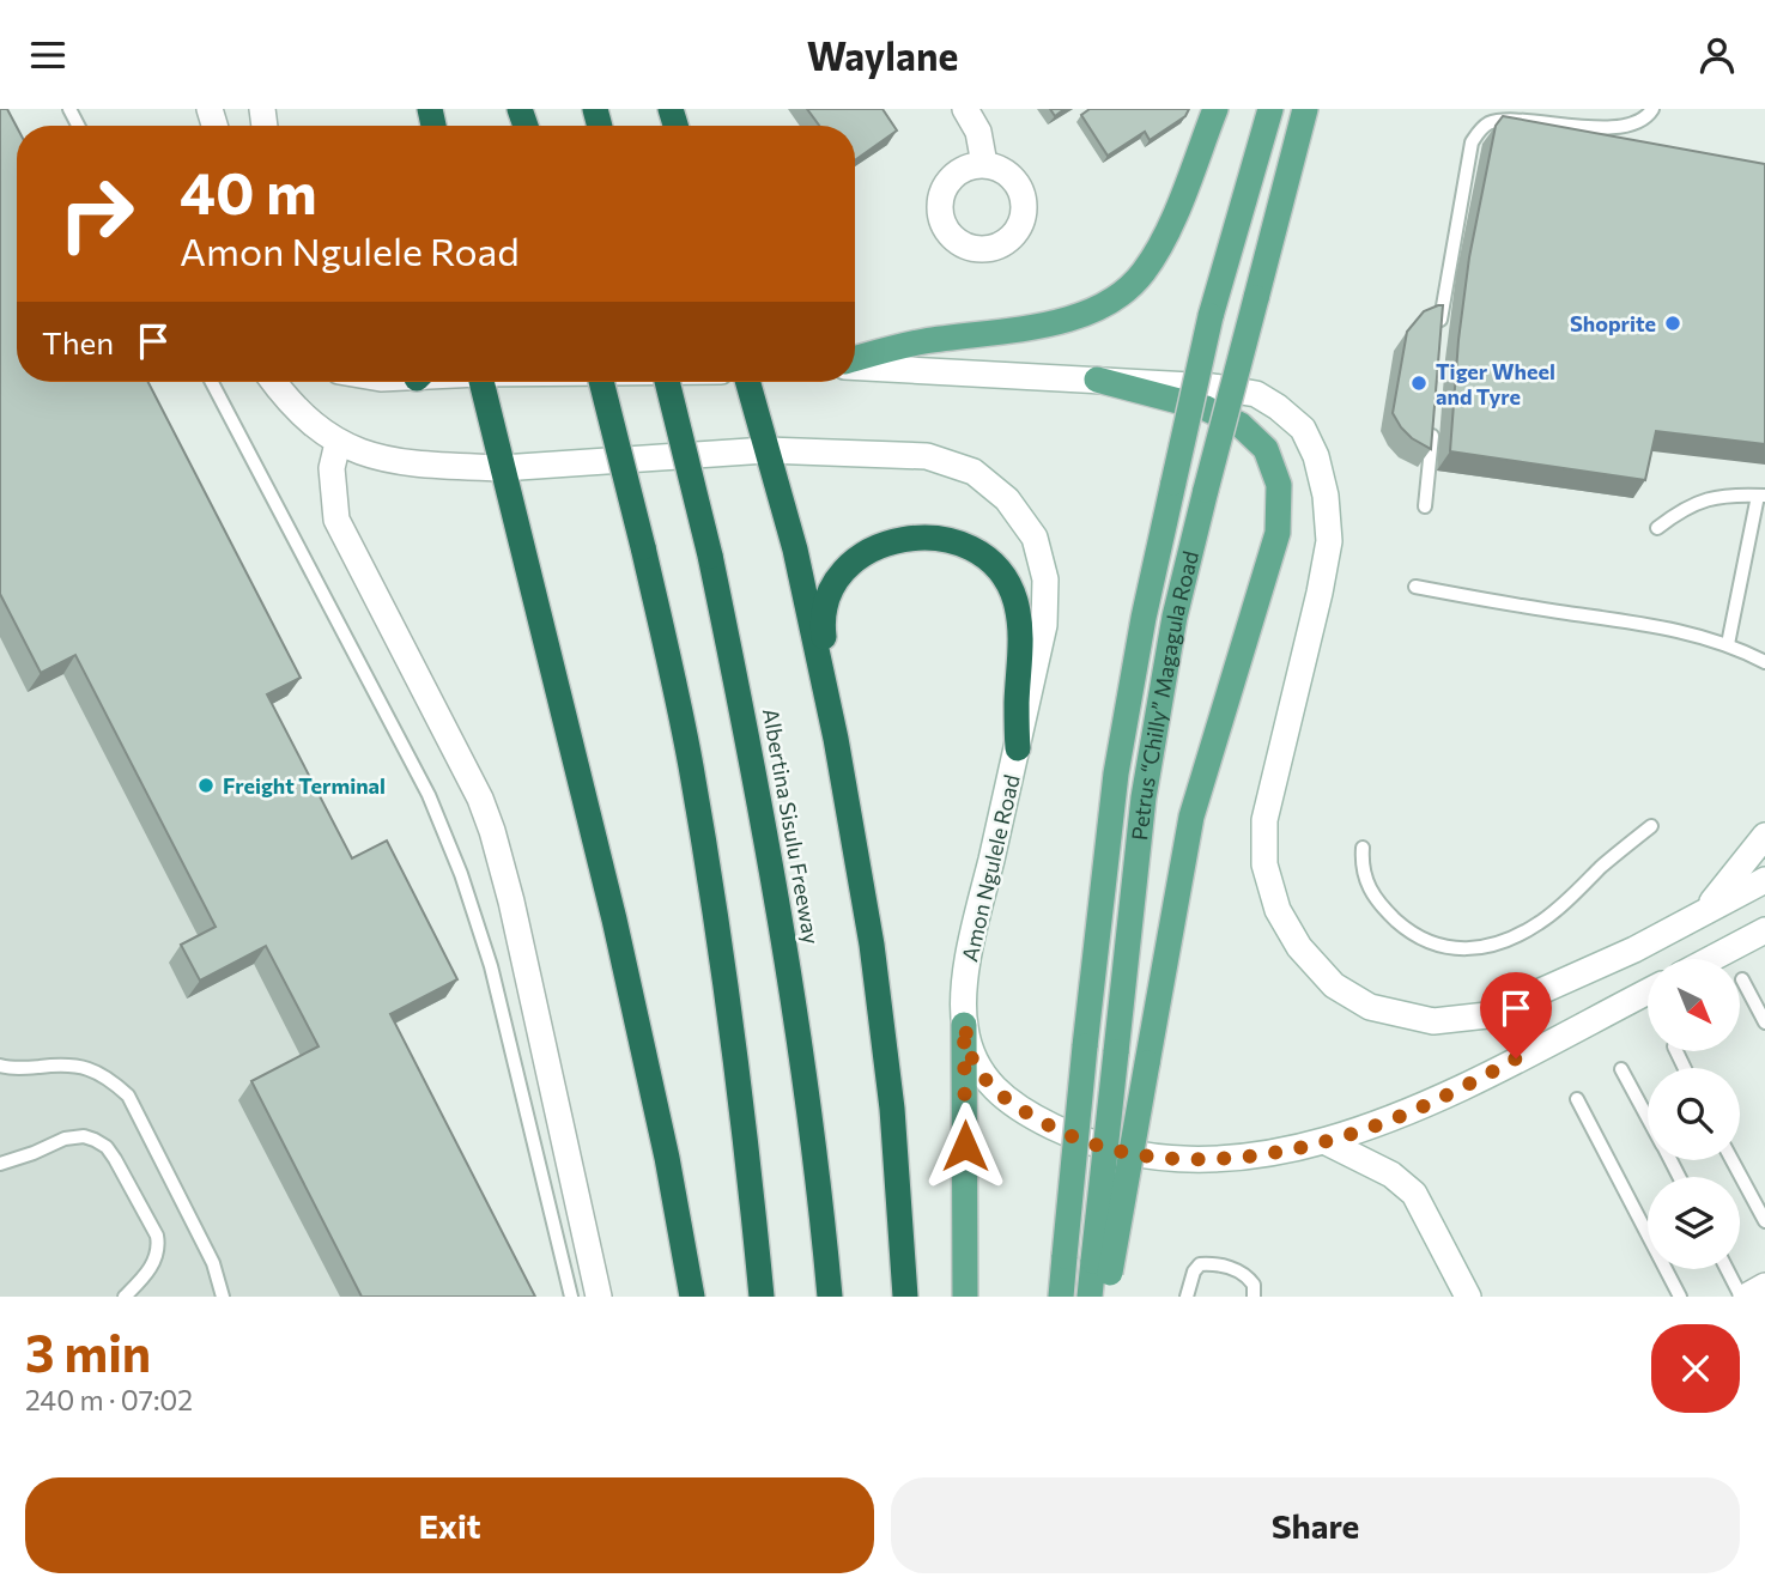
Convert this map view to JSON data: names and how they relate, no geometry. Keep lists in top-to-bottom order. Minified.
{"streets":{"highway":["Albertina Sisulu Freeway"],"main road":["Petrus “Chilly” Magagula Road","Amon Ngulele Road"]},"places":["Shoprite","Tiger Wheel and Tyre","Freight Terminal"],"north":"bottom right","page":{"header":"Waylane","turn":["40 m","Amon Ngulele Road"],"then":"Then","heading":["3 min","240 m · 07:02"],"buttons":["Exit","Share"]}}
